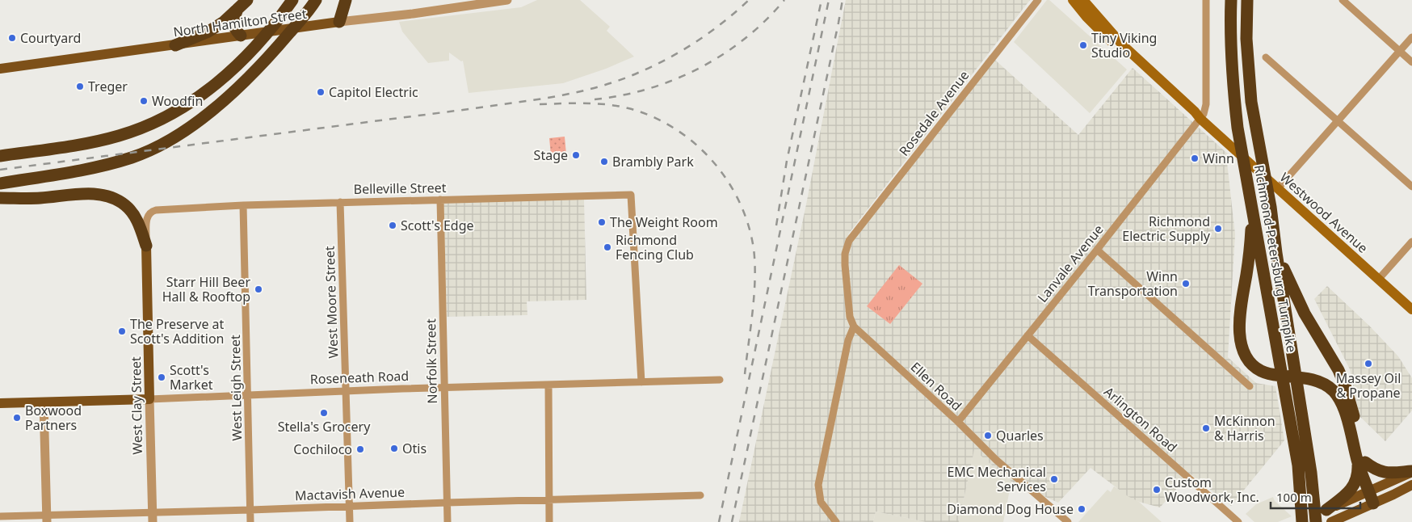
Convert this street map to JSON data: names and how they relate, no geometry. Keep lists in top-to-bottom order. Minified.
{"streets":{"highway":["Richmond-Petersburg Turnpike"],"main road":["North Hamilton Street","Westwood Avenue","Roseneath Road","West Clay Street"],"street":["Rosedale Avenue","Belleville Street","Lanvale Avenue","West Moore Street","Norfolk Street","Ellen Road","West Leigh Street","Arlington Road","Mactavish Avenue"]},"crossings":[["Rosedale Avenue","Ellen Road"],["Belleville Street","West Moore Street"],["Belleville Street","Norfolk Street"],["Belleville Street","Roseneath Road"],["Belleville Street","West Leigh Street"],["Belleville Street","West Clay Street"],["Westwood Avenue","Lanvale Avenue"],["Lanvale Avenue","Ellen Road"],["Lanvale Avenue","Arlington Road"],["West Moore Street","Roseneath Road"],["West Moore Street","Mactavish Avenue"],["Norfolk Street","Roseneath Road"],["Norfolk Street","Mactavish Avenue"],["Roseneath Road","West Leigh Street"],["Roseneath Road","West Clay Street"],["West Leigh Street","Mactavish Avenue"],["West Clay Street","Mactavish Avenue"]],"places":["Courtyard","Tiny Viking Studio","Treger","Capitol Electric","Woodfin","Stage","Winn","Brambly Park","The Weight Room","Scott's Edge","Richmond Electric Supply","Richmond Fencing Club","Winn Transportation","Starr Hill Beer Hall & Rooftop","The Preserve at Scott's Addition","Massey Oil & Propane","Scott's Market","Stella's Grocery","Boxwood Partners","McKinnon & Harris","Quarles","Otis","Cochiloco","EMC Mechanical Services","Custom Woodwork, Inc.","Diamond Dog House"],"scale_bar":"100 m"}
